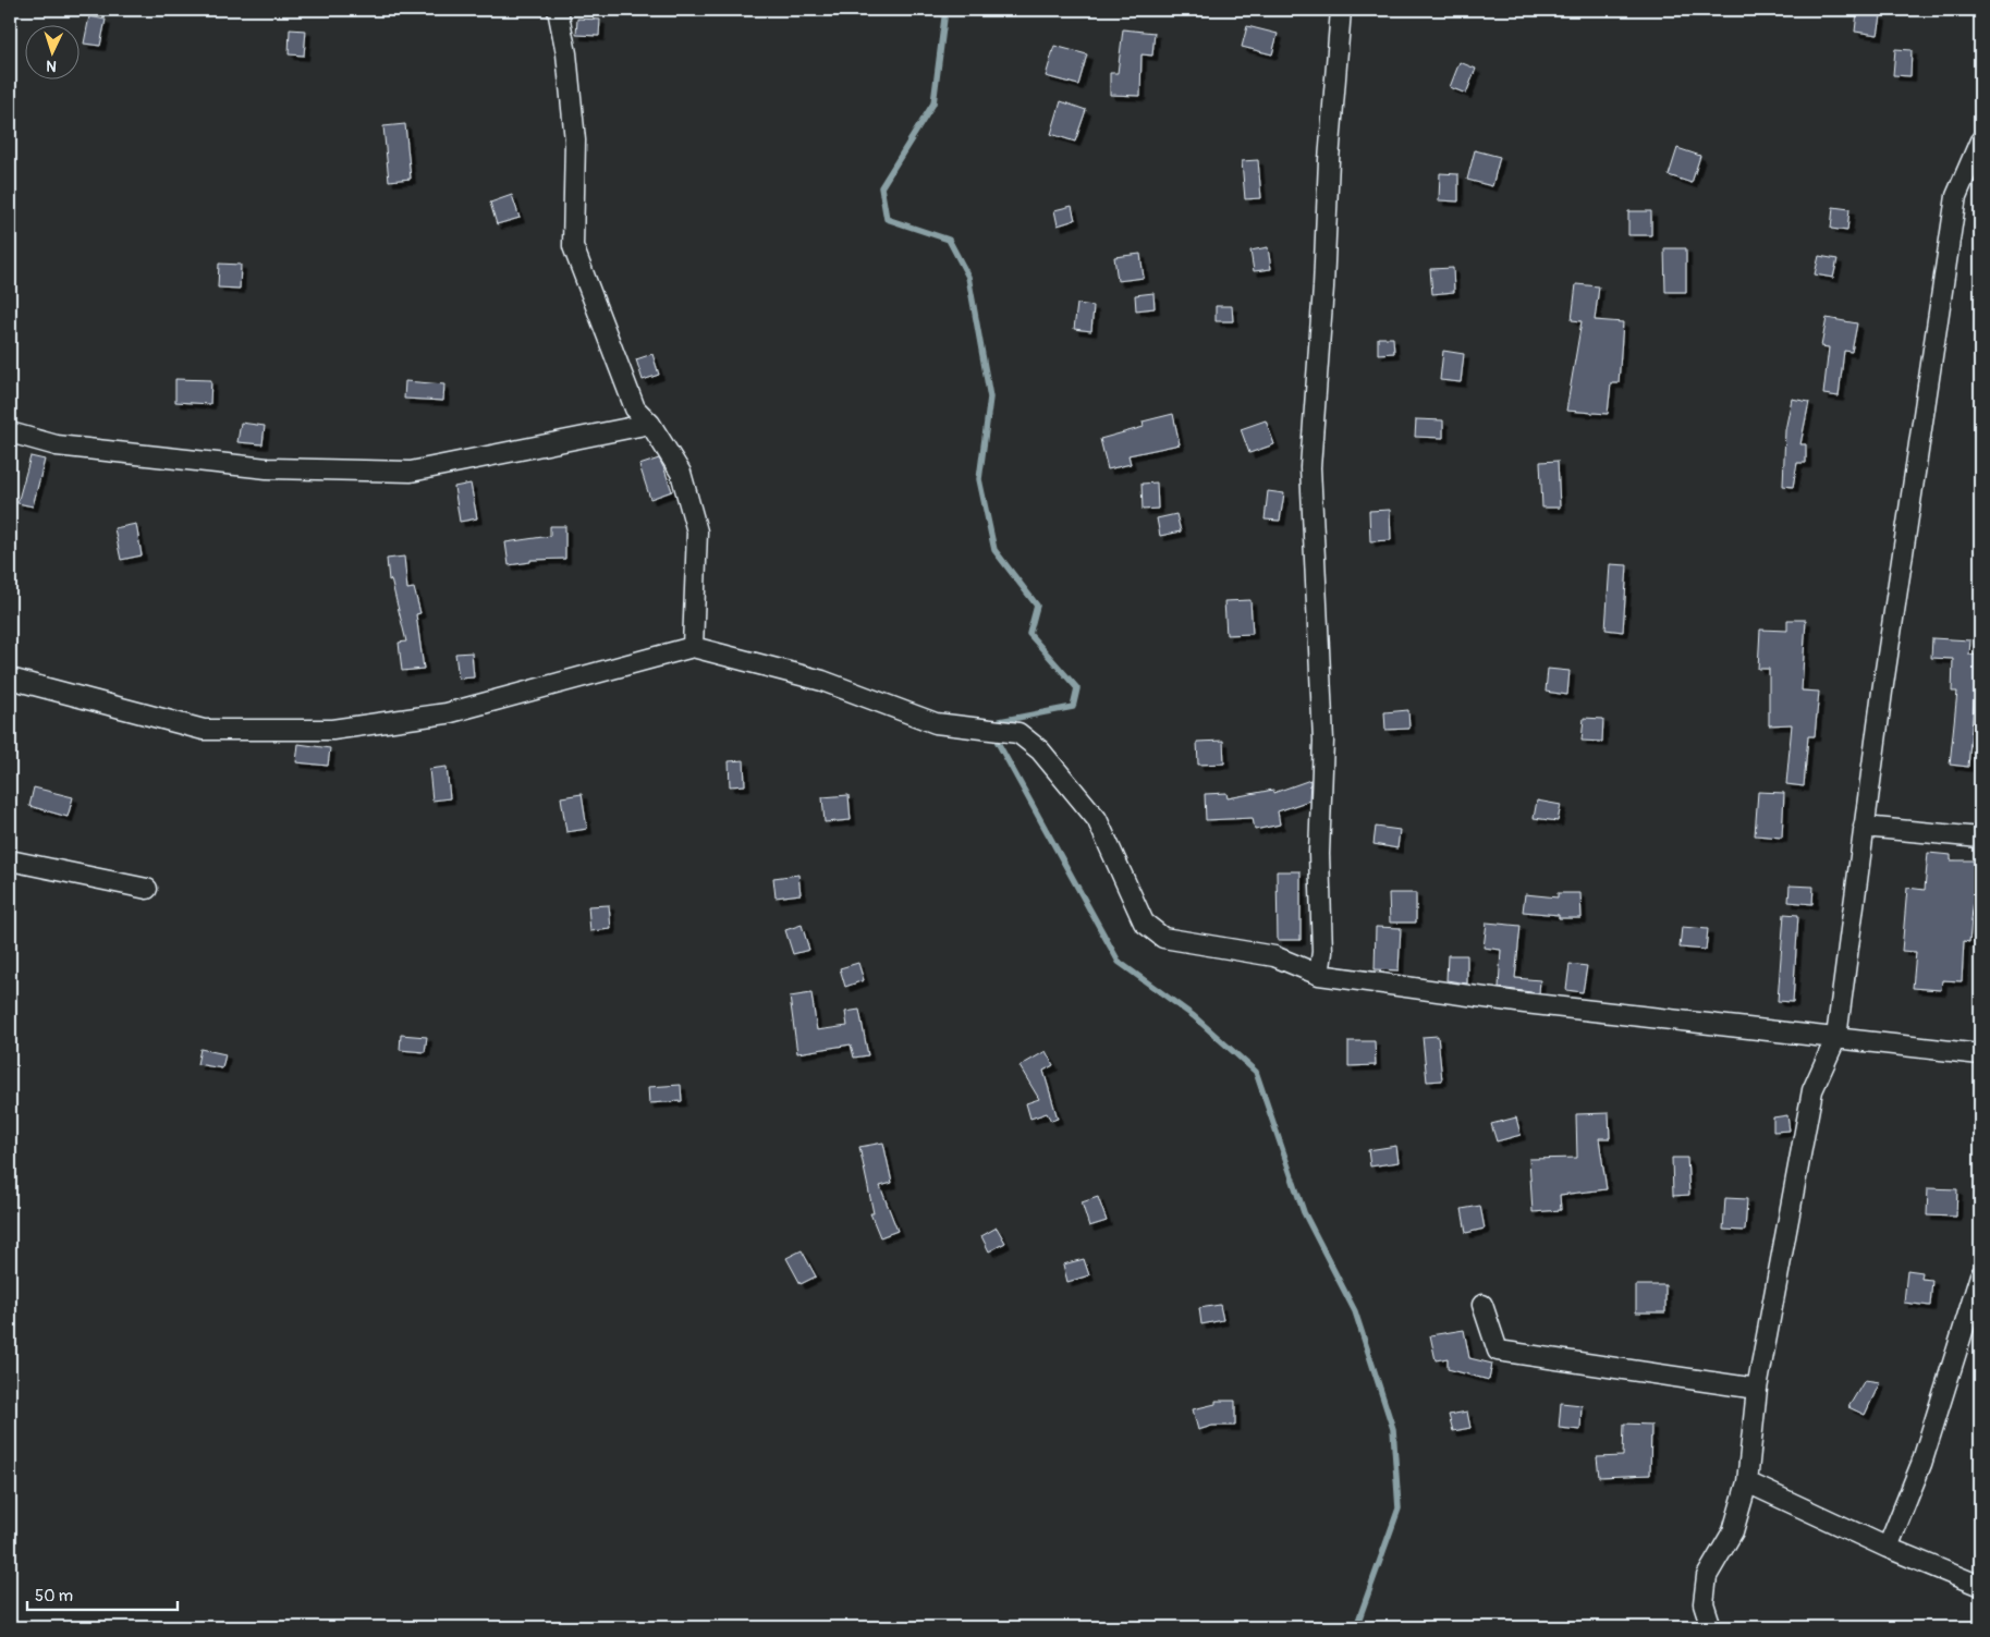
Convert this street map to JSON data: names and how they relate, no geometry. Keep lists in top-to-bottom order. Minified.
{"scale_bar":"50 m","north":"bottom"}
